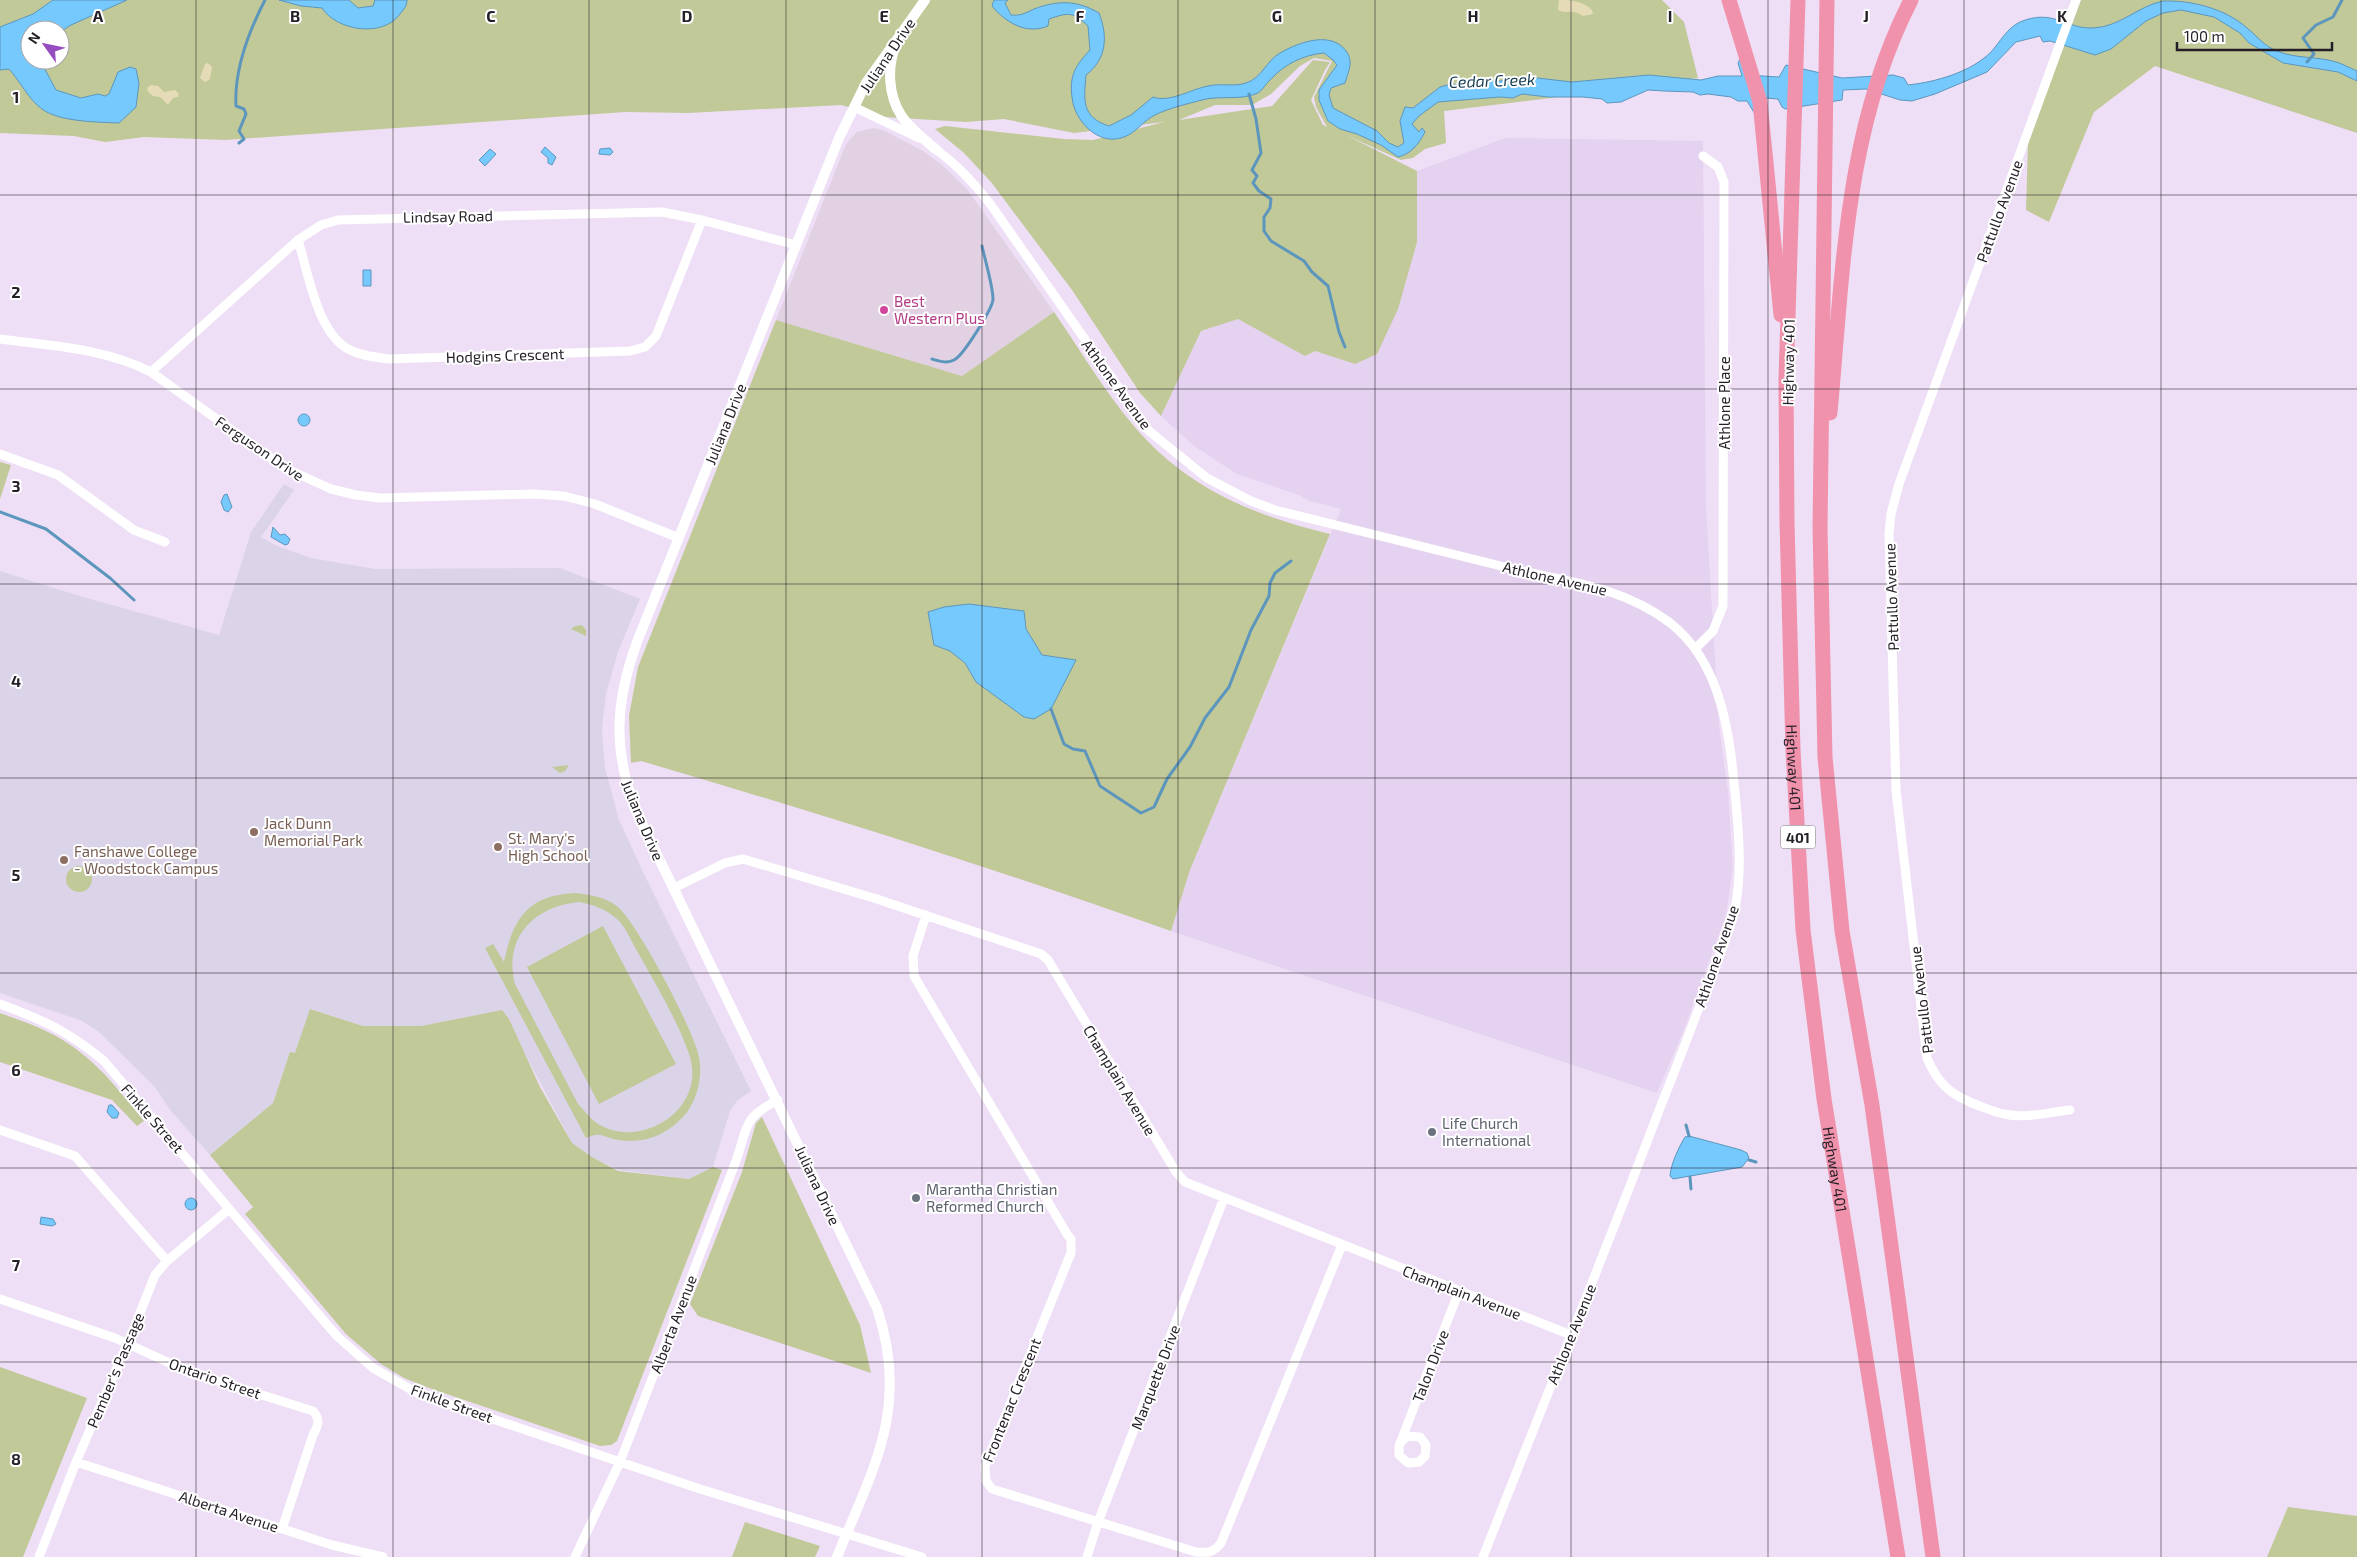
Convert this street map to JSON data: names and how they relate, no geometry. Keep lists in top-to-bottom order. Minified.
{"streets":{"highway":["Highway 401","401"],"street":["Juliana Drive","Pattullo Avenue","Lindsay Road","Hodgins Crescent","Athlone Avenue","Athlone Place","Ferguson Drive","Champlain Avenue","Finkle Street","Alberta Avenue","Talon Drive","Pember's Passage","Marquette Drive","Ontario Street","Frontenac Crescent"]},"crossings":[["Juliana Drive","Lindsay Road"],["Juliana Drive","Athlone Avenue"],["Juliana Drive","Ferguson Drive"],["Juliana Drive","Champlain Avenue"],["Juliana Drive","Finkle Street"],["Juliana Drive","Alberta Avenue"],["Lindsay Road","Hodgins Crescent"],["Lindsay Road","Ferguson Drive"],["Athlone Avenue","Athlone Place"],["Athlone Avenue","Champlain Avenue"],["Champlain Avenue","Talon Drive"],["Champlain Avenue","Marquette Drive"],["Champlain Avenue","Frontenac Crescent"],["Finkle Street","Alberta Avenue"],["Finkle Street","Pember's Passage"],["Alberta Avenue","Pember's Passage"],["Alberta Avenue","Ontario Street"],["Pember's Passage","Ontario Street"],["Marquette Drive","Frontenac Crescent"]],"water":["Cedar Creek"],"places":["Best Western Plus","Jack Dunn Memorial Park","St. Mary's High School","Fanshawe College - Woodstock Campus","Life Church International","Marantha Christian Reformed Church"],"scale_bar":"100 m","north":"top left","grid":{"columns":["A","B","C","D","E","F","G","H","I","J","K"],"rows":["1","2","3","4","5","6","7","8"]}}
